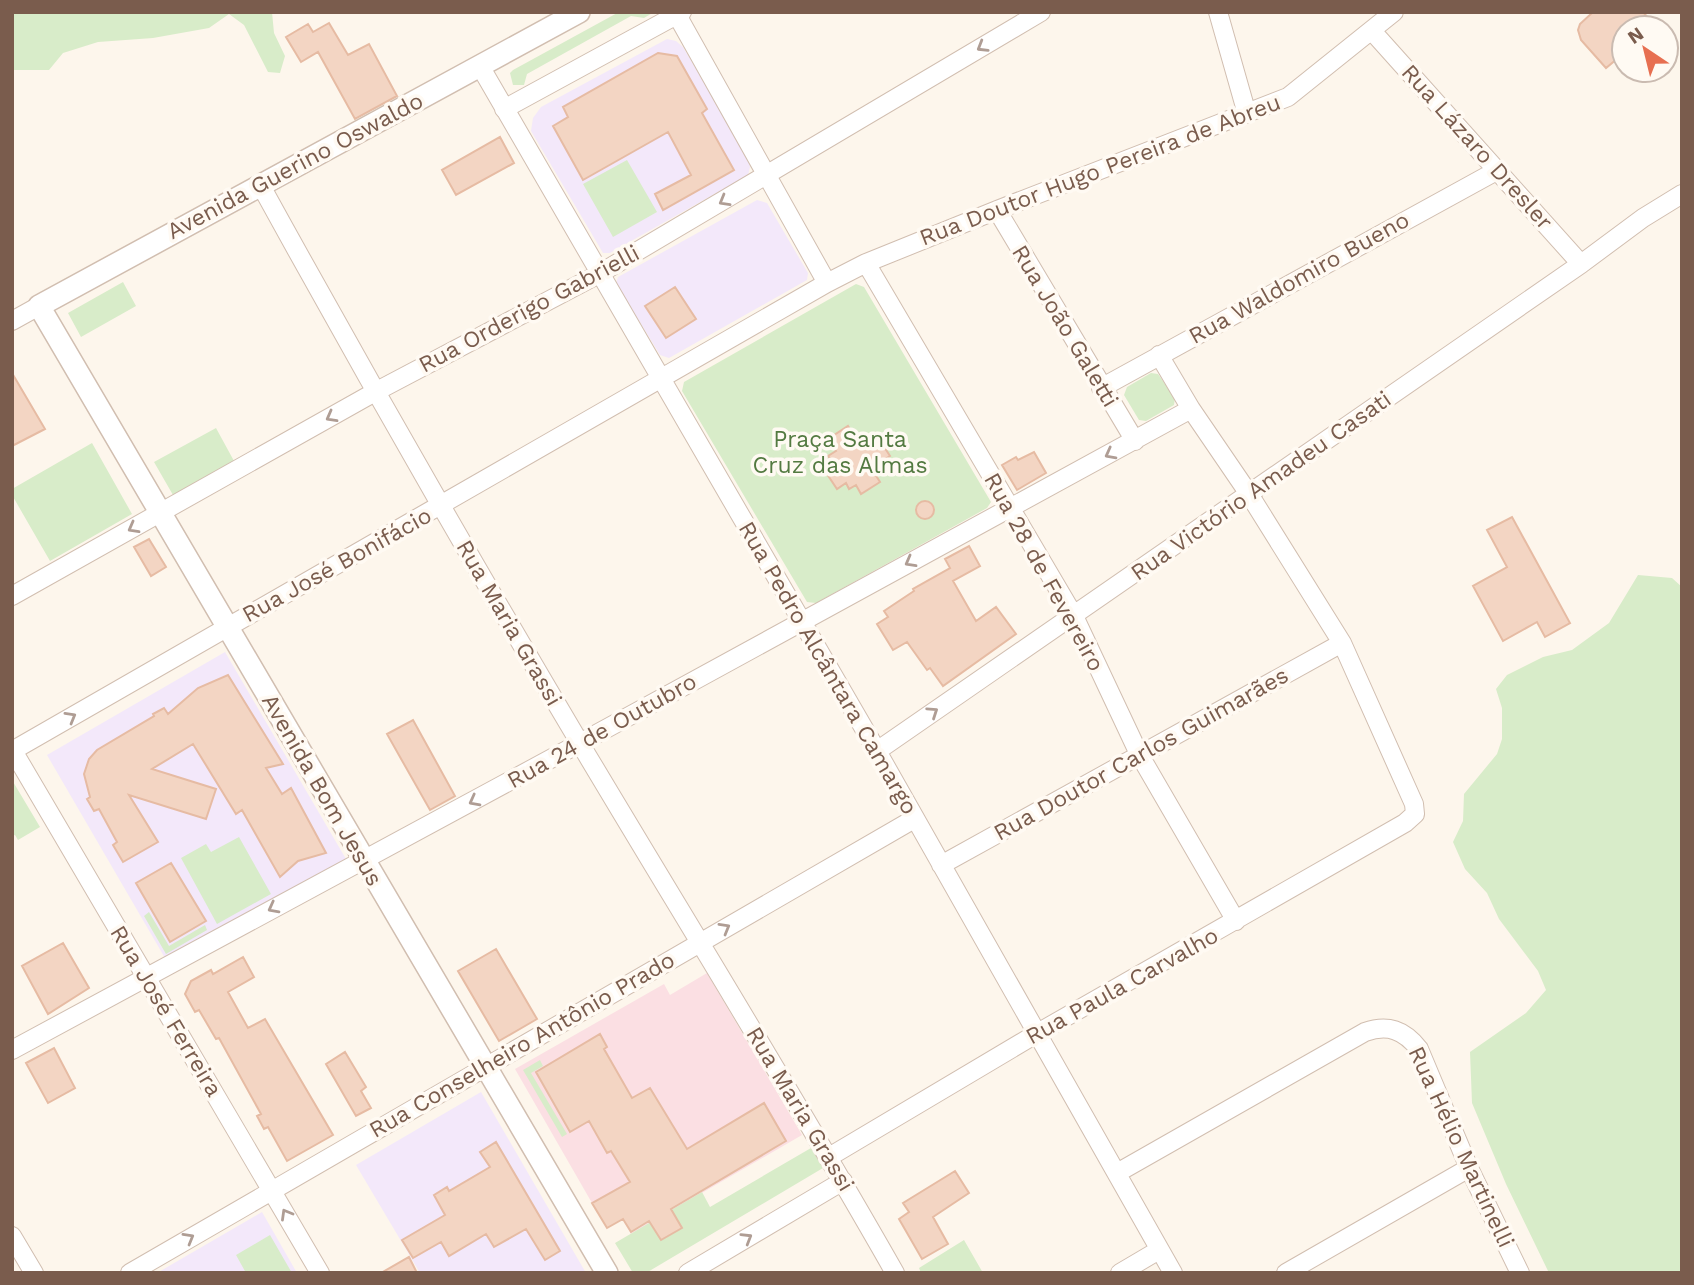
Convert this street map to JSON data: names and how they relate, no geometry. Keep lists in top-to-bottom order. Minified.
{"streets":{"street":["Rua Lázaro Dresler","Avenida Guerino Oswaldo","Rua Doutor Hugo Pereira de Abreu","Rua Waldomiro Bueno","Rua Orderigo Gabrielli","Rua João Galetti","Rua Victório Amadeu Casati","Rua José Bonifácio","Rua 28 de Fevereiro","Rua Maria Grassi","Rua Pedro Alcântara Camargo","Rua 24 de Outubro","Rua Doutor Carlos Guimarães","Avenida Bom Jesus","Rua Paula Carvalho","Rua José Ferreira","Rua Conselheiro Antônio Prado","Rua Hélio Martinelli"]},"crossings":[["Rua Lázaro Dresler","Rua Doutor Hugo Pereira de Abreu"],["Rua Lázaro Dresler","Rua Waldomiro Bueno"],["Rua Lázaro Dresler","Rua Victório Amadeu Casati"],["Avenida Guerino Oswaldo","Rua Maria Grassi"],["Avenida Guerino Oswaldo","Rua Pedro Alcântara Camargo"],["Avenida Guerino Oswaldo","Avenida Bom Jesus"],["Rua Doutor Hugo Pereira de Abreu","Rua João Galetti"],["Rua Doutor Hugo Pereira de Abreu","Rua José Bonifácio"],["Rua Doutor Hugo Pereira de Abreu","Rua 28 de Fevereiro"],["Rua Waldomiro Bueno","Rua João Galetti"],["Rua Orderigo Gabrielli","Rua Maria Grassi"],["Rua Orderigo Gabrielli","Rua Pedro Alcântara Camargo"],["Rua Orderigo Gabrielli","Avenida Bom Jesus"],["Rua João Galetti","Rua 24 de Outubro"],["Rua Victório Amadeu Casati","Rua 28 de Fevereiro"],["Rua Victório Amadeu Casati","Rua Pedro Alcântara Camargo"],["Rua José Bonifácio","Rua Maria Grassi"],["Rua José Bonifácio","Rua Pedro Alcântara Camargo"],["Rua José Bonifácio","Avenida Bom Jesus"],["Rua José Bonifácio","Rua José Ferreira"],["Rua 28 de Fevereiro","Rua 24 de Outubro"],["Rua 28 de Fevereiro","Rua Doutor Carlos Guimarães"],["Rua 28 de Fevereiro","Rua Paula Carvalho"],["Rua Maria Grassi","Rua 24 de Outubro"],["Rua Maria Grassi","Rua Paula Carvalho"],["Rua Maria Grassi","Rua Conselheiro Antônio Prado"],["Rua Pedro Alcântara Camargo","Rua 24 de Outubro"],["Rua Pedro Alcântara Camargo","Rua Doutor Carlos Guimarães"],["Rua Pedro Alcântara Camargo","Rua Paula Carvalho"],["Rua Pedro Alcântara Camargo","Rua Conselheiro Antônio Prado"],["Rua Pedro Alcântara Camargo","Rua Hélio Martinelli"],["Rua 24 de Outubro","Avenida Bom Jesus"],["Rua 24 de Outubro","Rua José Ferreira"],["Rua Doutor Carlos Guimarães","Rua Paula Carvalho"],["Avenida Bom Jesus","Rua Conselheiro Antônio Prado"],["Rua José Ferreira","Rua Conselheiro Antônio Prado"]],"one_way":["Rua Orderigo Gabrielli","Rua 24 de Outubro","Rua Conselheiro Antônio Prado"],"parks":["Praça Santa Cruz das Almas"],"north":"top left"}
